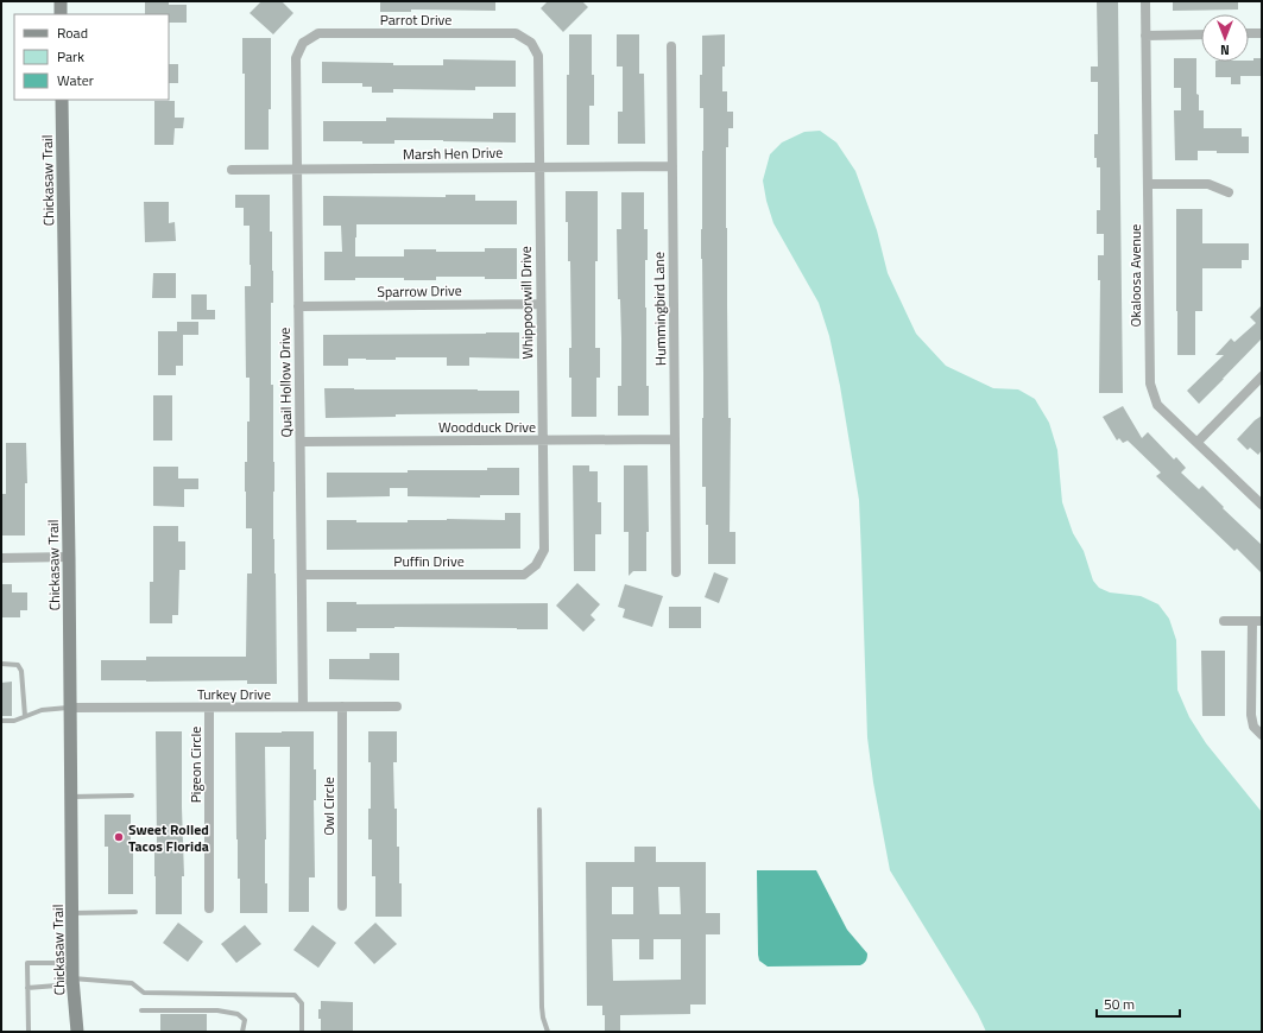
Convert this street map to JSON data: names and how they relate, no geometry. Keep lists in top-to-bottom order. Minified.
{"streets":{"street":["Parrot Drive","Marsh Hen Drive","Chickasaw Trail","Okaloosa Avenue","Sparrow Drive","Whippoorwill Drive","Hummingbird Lane","Quail Hollow Drive","Woodduck Drive","Puffin Drive","Turkey Drive","Pigeon Circle","Owl Circle"]},"crossings":[["Parrot Drive","Whippoorwill Drive"],["Parrot Drive","Quail Hollow Drive"],["Marsh Hen Drive","Whippoorwill Drive"],["Marsh Hen Drive","Hummingbird Lane"],["Marsh Hen Drive","Quail Hollow Drive"],["Chickasaw Trail","Turkey Drive"],["Sparrow Drive","Whippoorwill Drive"],["Sparrow Drive","Quail Hollow Drive"],["Whippoorwill Drive","Woodduck Drive"],["Whippoorwill Drive","Puffin Drive"],["Hummingbird Lane","Woodduck Drive"],["Quail Hollow Drive","Woodduck Drive"],["Quail Hollow Drive","Puffin Drive"],["Quail Hollow Drive","Turkey Drive"],["Turkey Drive","Pigeon Circle"],["Turkey Drive","Owl Circle"]],"places":["Sweet Rolled Tacos Florida"],"legend":["Road","Park","Water"],"scale_bar":"50 m","north":"bottom"}
